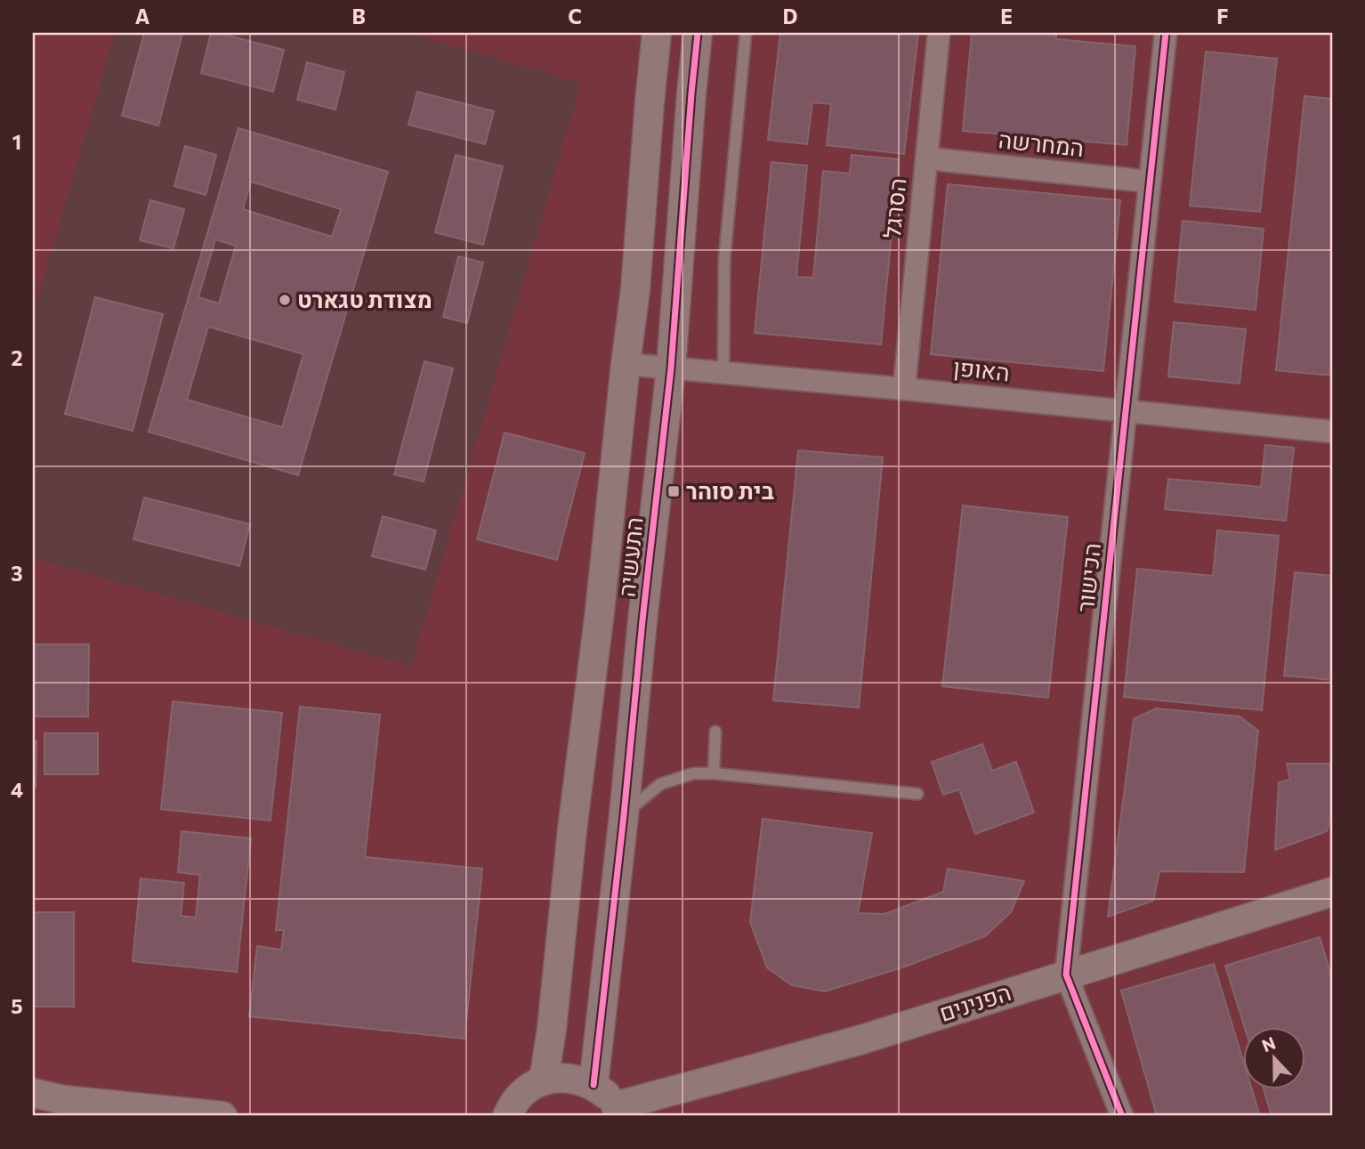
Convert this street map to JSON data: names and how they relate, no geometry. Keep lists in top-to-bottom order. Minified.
{"streets":{"street":["המחרשה","הסרגל","האופן","התעשיה","הכישור","הפנינים"]},"crossings":[["המחרשה","הסרגל"],["המחרשה","הכישור"],["הסרגל","האופן"],["האופן","התעשיה"],["האופן","הכישור"],["הכישור","הפנינים"]],"places":{"other":["מצודת טגארט"],"transit":["בית סוהר"]},"north":"top","grid":{"columns":["A","B","C","D","E","F"],"rows":["1","2","3","4","5"]}}
